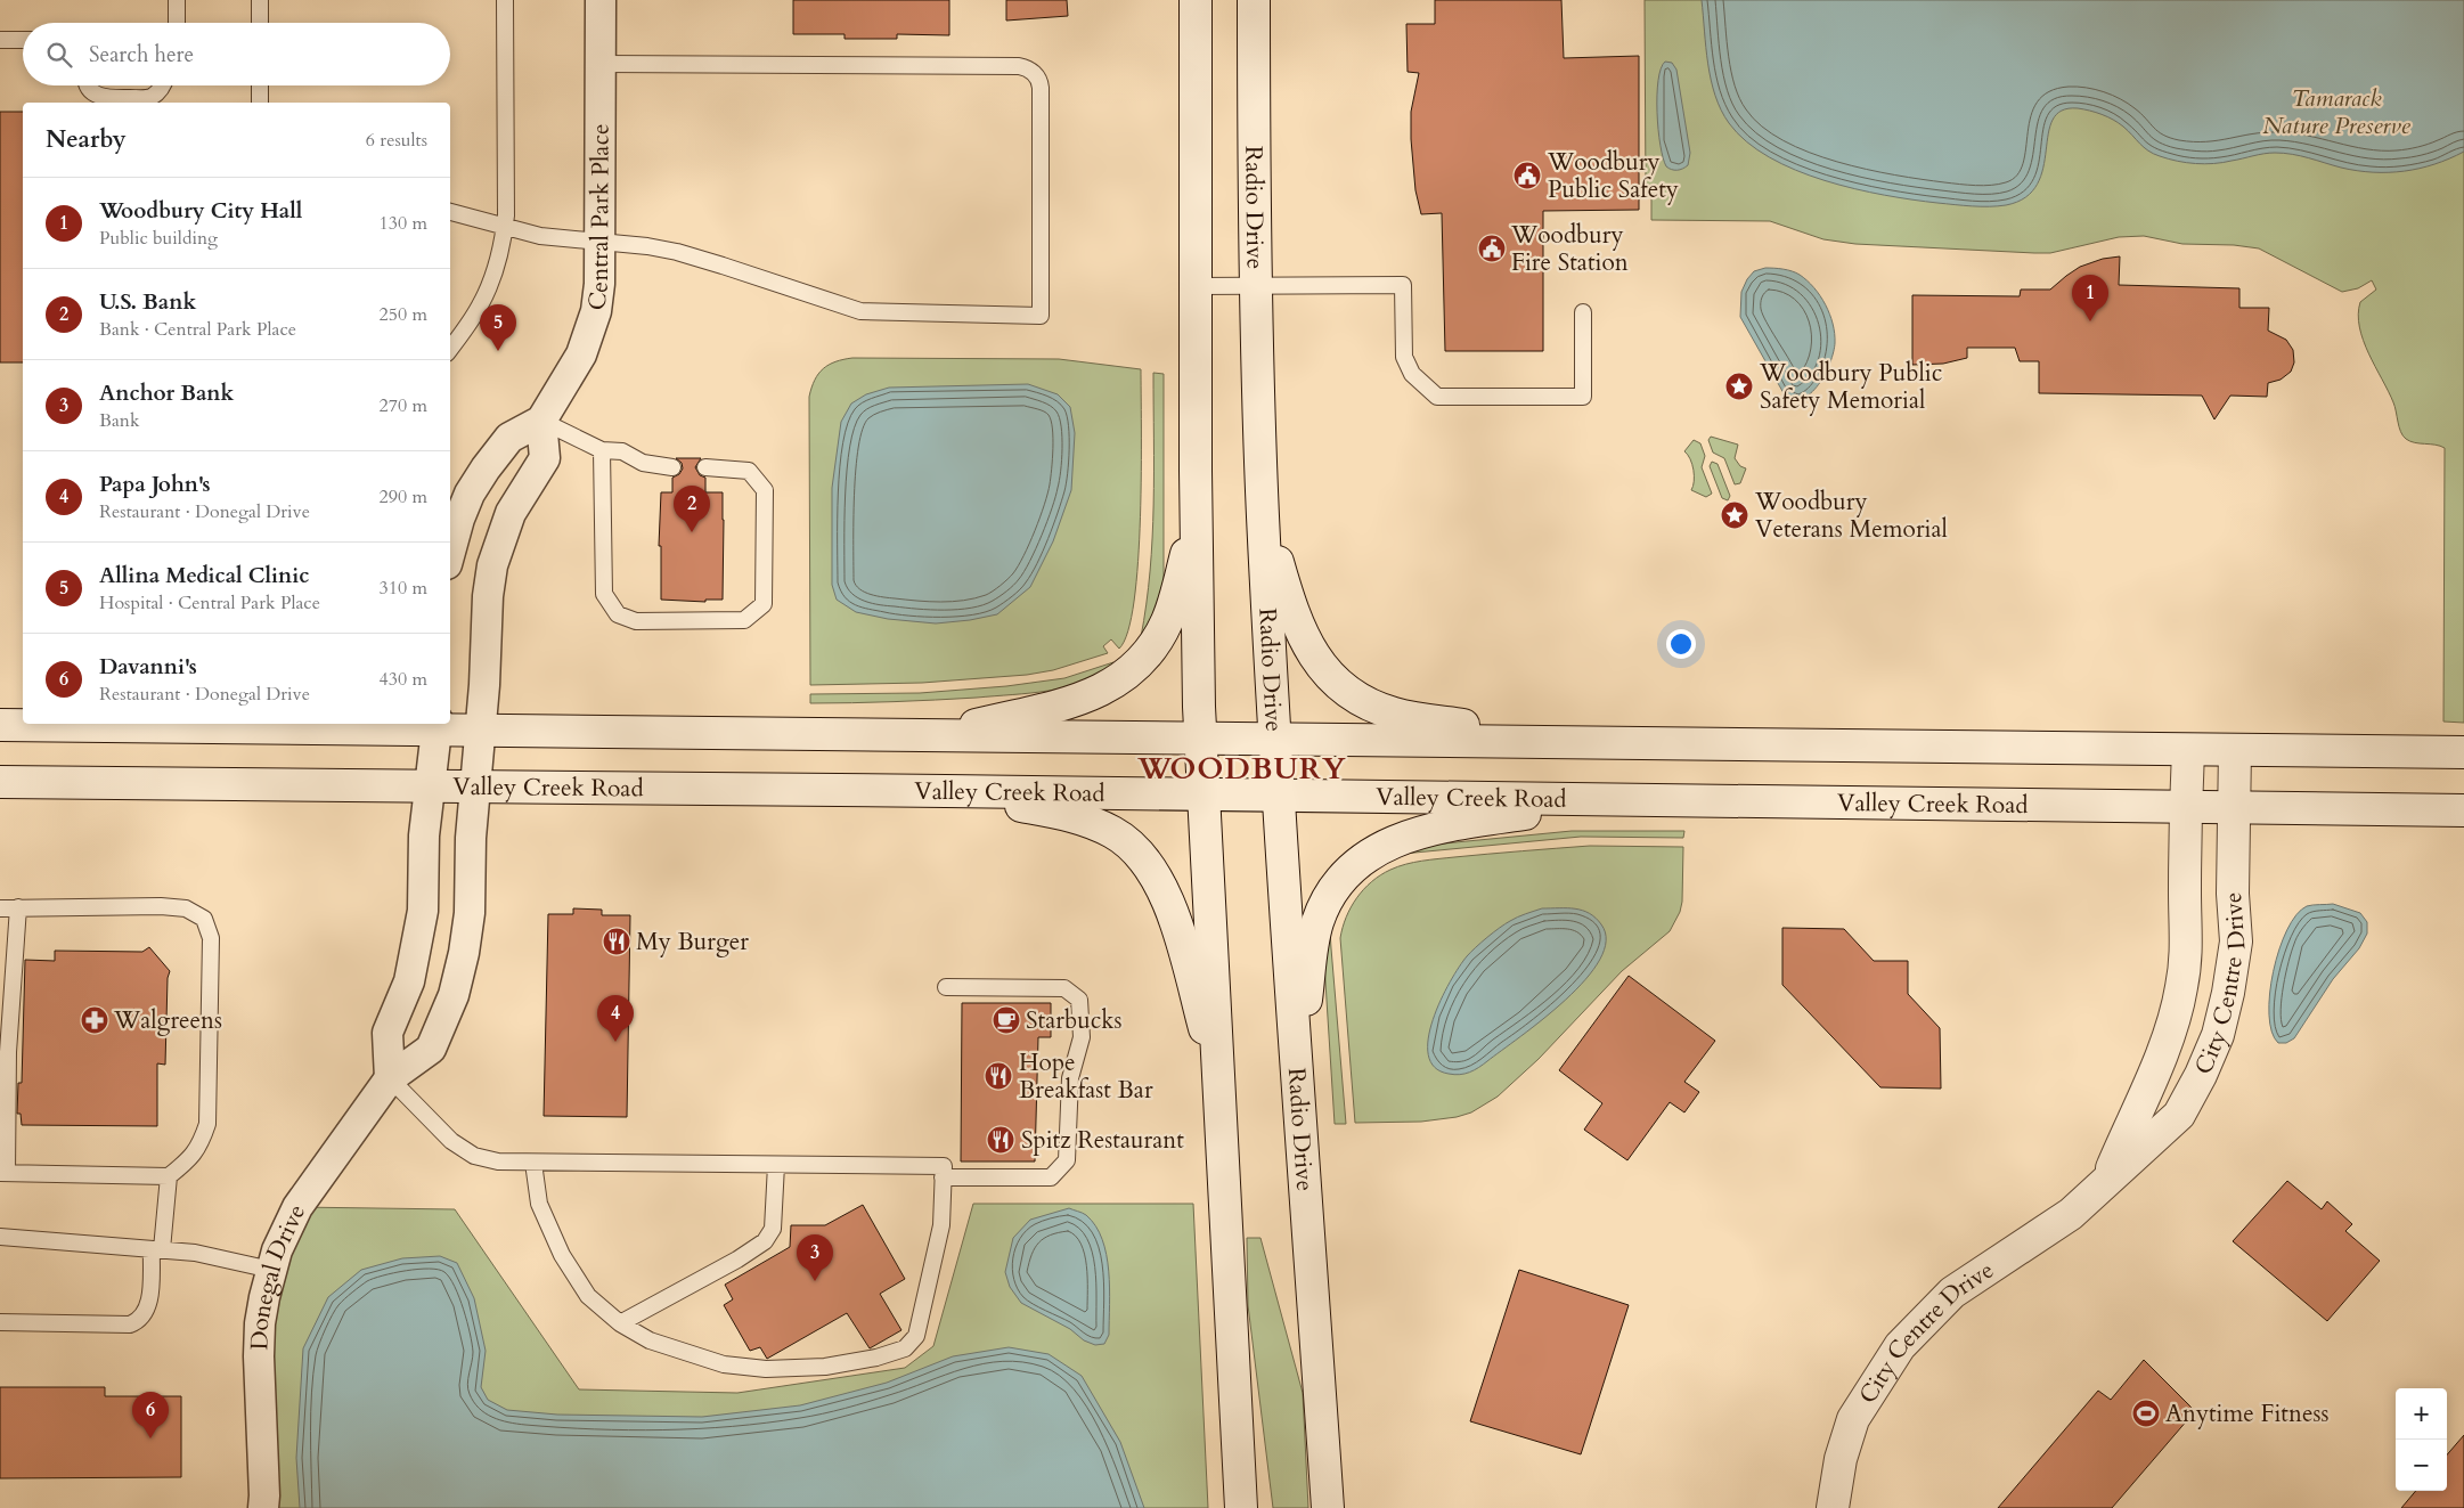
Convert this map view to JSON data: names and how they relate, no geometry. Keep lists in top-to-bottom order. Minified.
{"streets":{"main road":["Radio Drive","Valley Creek Road","City Centre Drive"],"street":["Central Park Place","Donegal Drive"]},"crossings":[["Radio Drive","Valley Creek Road"],["Valley Creek Road","City Centre Drive"],["Valley Creek Road","Donegal Drive"]],"districts":["WOODBURY"],"parks":["Tamarack Nature Preserve"],"places":{"public building":["Woodbury Public Safety","Woodbury Fire Station"],"place":["Woodbury Public Safety Memorial","Woodbury Veterans Memorial"],"restaurant":["My Burger","Hope Breakfast Bar","Spitz Restaurant"],"pharmacy":["Walgreens"],"cafe":["Starbucks"],"sports":["Anytime Fitness"]},"page":{"search":"Search here","heading":["Nearby","6 results"],"list":[{"mark":"1","name":"Woodbury City Hall","note":"Public building","value":"130 m"},{"mark":"2","name":"U.S. Bank","note":"Bank · Central Park Place","value":"250 m"},{"mark":"3","name":"Anchor Bank","note":"Bank","value":"270 m"},{"mark":"4","name":"Papa John's","note":"Restaurant · Donegal Drive","value":"290 m"},{"mark":"5","name":"Allina Medical Clinic","note":"Hospital · Central Park Place","value":"310 m"},{"mark":"6","name":"Davanni's","note":"Restaurant · Donegal Drive","value":"430 m"}],"pins":["1","5","2","4","3","6"],"map_buttons":["+","−"]}}
